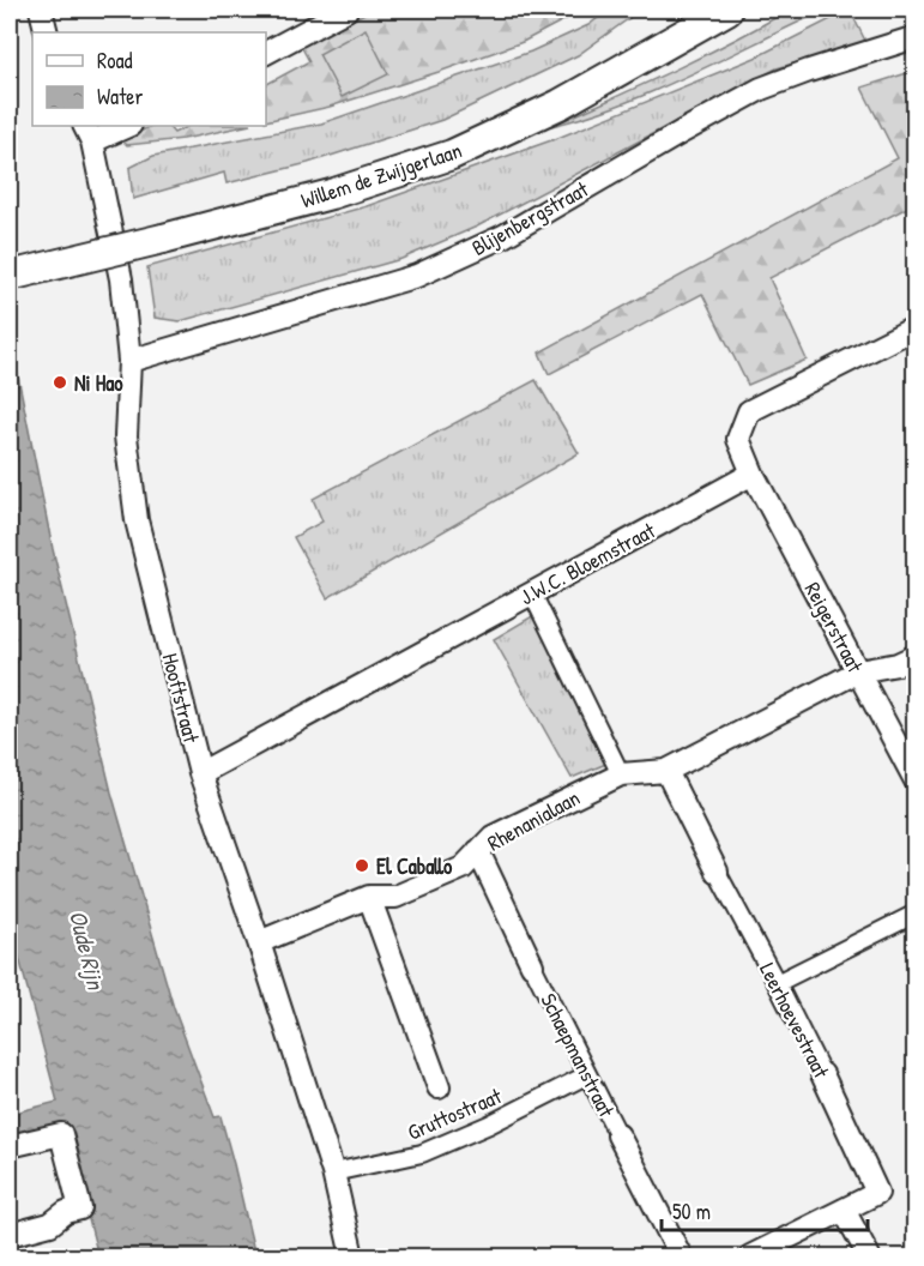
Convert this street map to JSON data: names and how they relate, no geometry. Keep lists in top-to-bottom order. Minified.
{"streets":{"street":["Willem de Zwijgerlaan","Blijenbergstraat","J.W.C. Bloemstraat","Reigerstraat","Hooftstraat","Rhenanialaan","Leerhoevestraat","Schaepmanstraat","Gruttostraat"]},"crossings":[["Blijenbergstraat","Hooftstraat"],["J.W.C. Bloemstraat","Reigerstraat"],["J.W.C. Bloemstraat","Hooftstraat"],["Reigerstraat","Rhenanialaan"],["Hooftstraat","Rhenanialaan"],["Hooftstraat","Gruttostraat"],["Rhenanialaan","Leerhoevestraat"],["Rhenanialaan","Schaepmanstraat"],["Schaepmanstraat","Gruttostraat"]],"water":["Oude Rijn"],"places":["Ni Hao","El Caballo"],"legend":["Road","Water"],"scale_bar":"50 m"}
